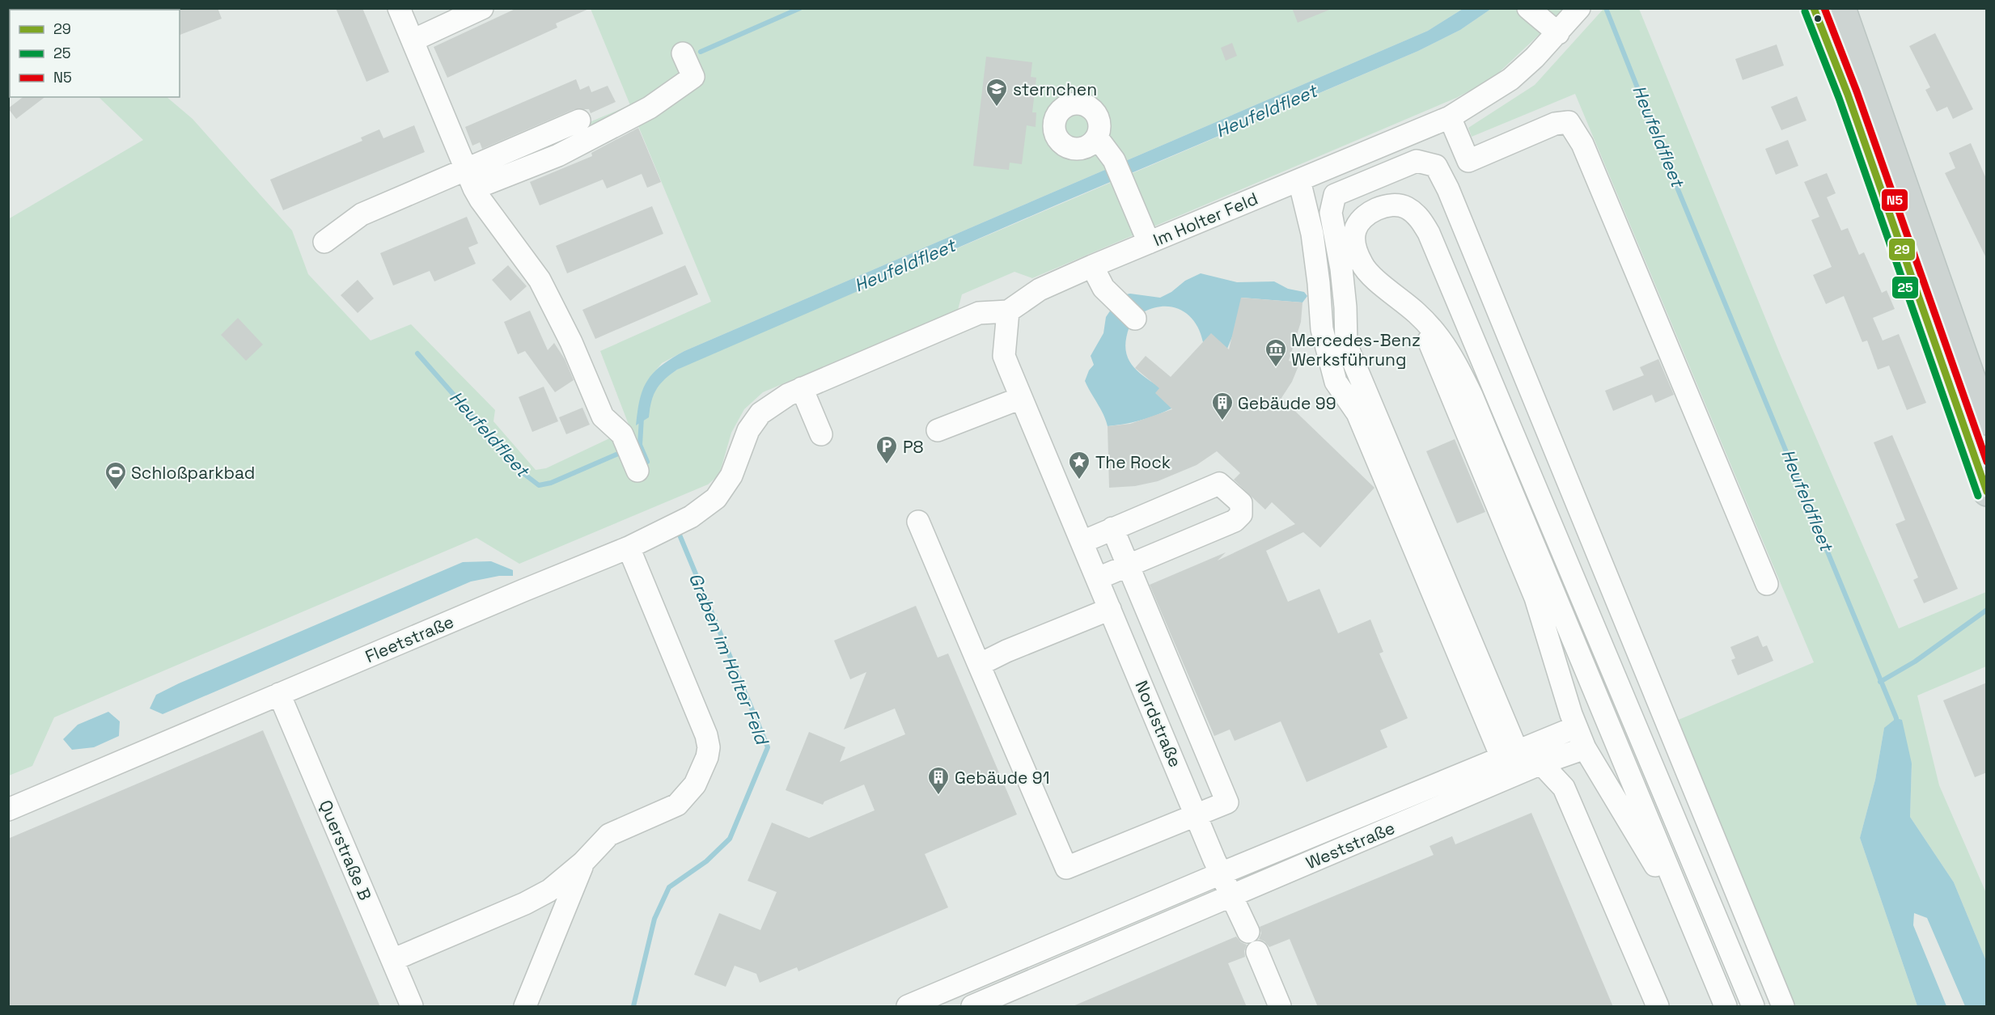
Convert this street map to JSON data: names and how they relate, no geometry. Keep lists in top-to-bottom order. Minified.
{"streets":{"street":["Im Holter Feld","Fleetstraße","Nordstraße","Weststraße","Querstraße B"]},"crossings":[["Fleetstraße","Querstraße B"],["Nordstraße","Weststraße"]],"water":["Heufeldfleet","Graben im Holter Feld"],"places":{"school or university":["sternchen"],"museum":["Mercedes-Benz Werksführung"],"building":["Gebäude 99","Gebäude 91"],"parking":["P8"],"place":["The Rock"],"sports":["Schloßparkbad"]},"lines":["transit line 29","transit line N5","transit line 25"],"legend":["29","25","N5"]}
